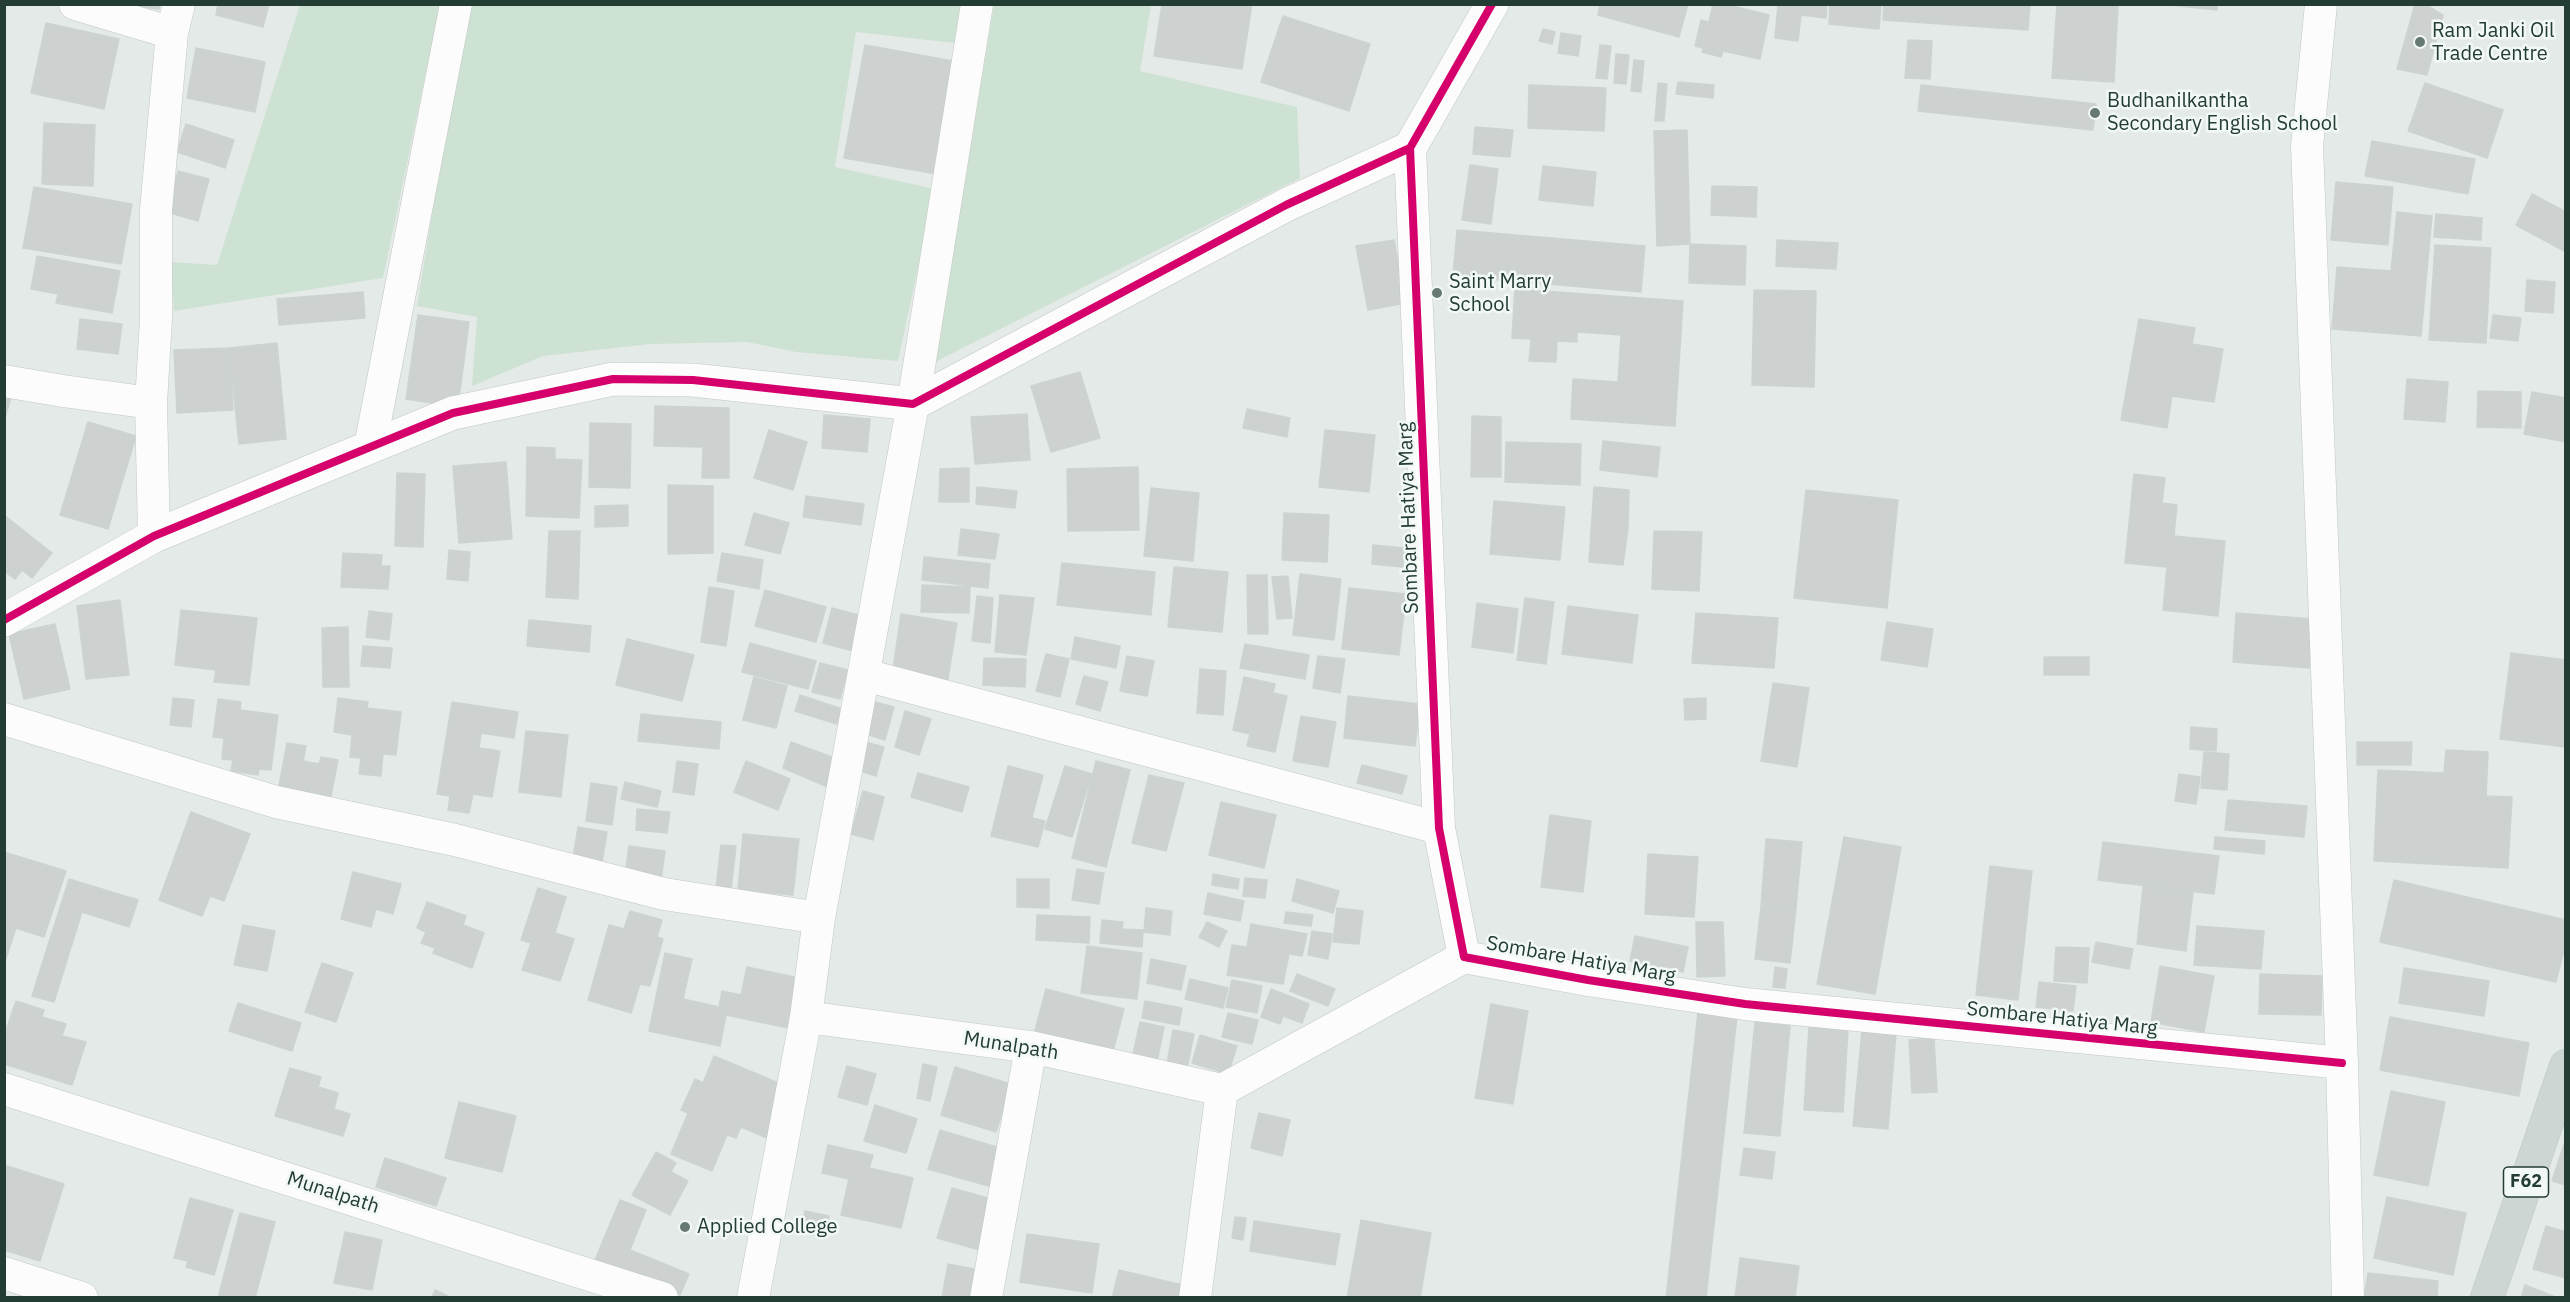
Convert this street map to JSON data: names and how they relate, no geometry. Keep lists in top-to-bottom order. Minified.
{"streets":{"main road":["F62"],"street":["Sombare Hatiya Marg","Munalpath"]},"places":["Ram Janki Oil Trade Centre","Budhanilkantha Secondary English School","Saint Marry School","Applied College"]}
